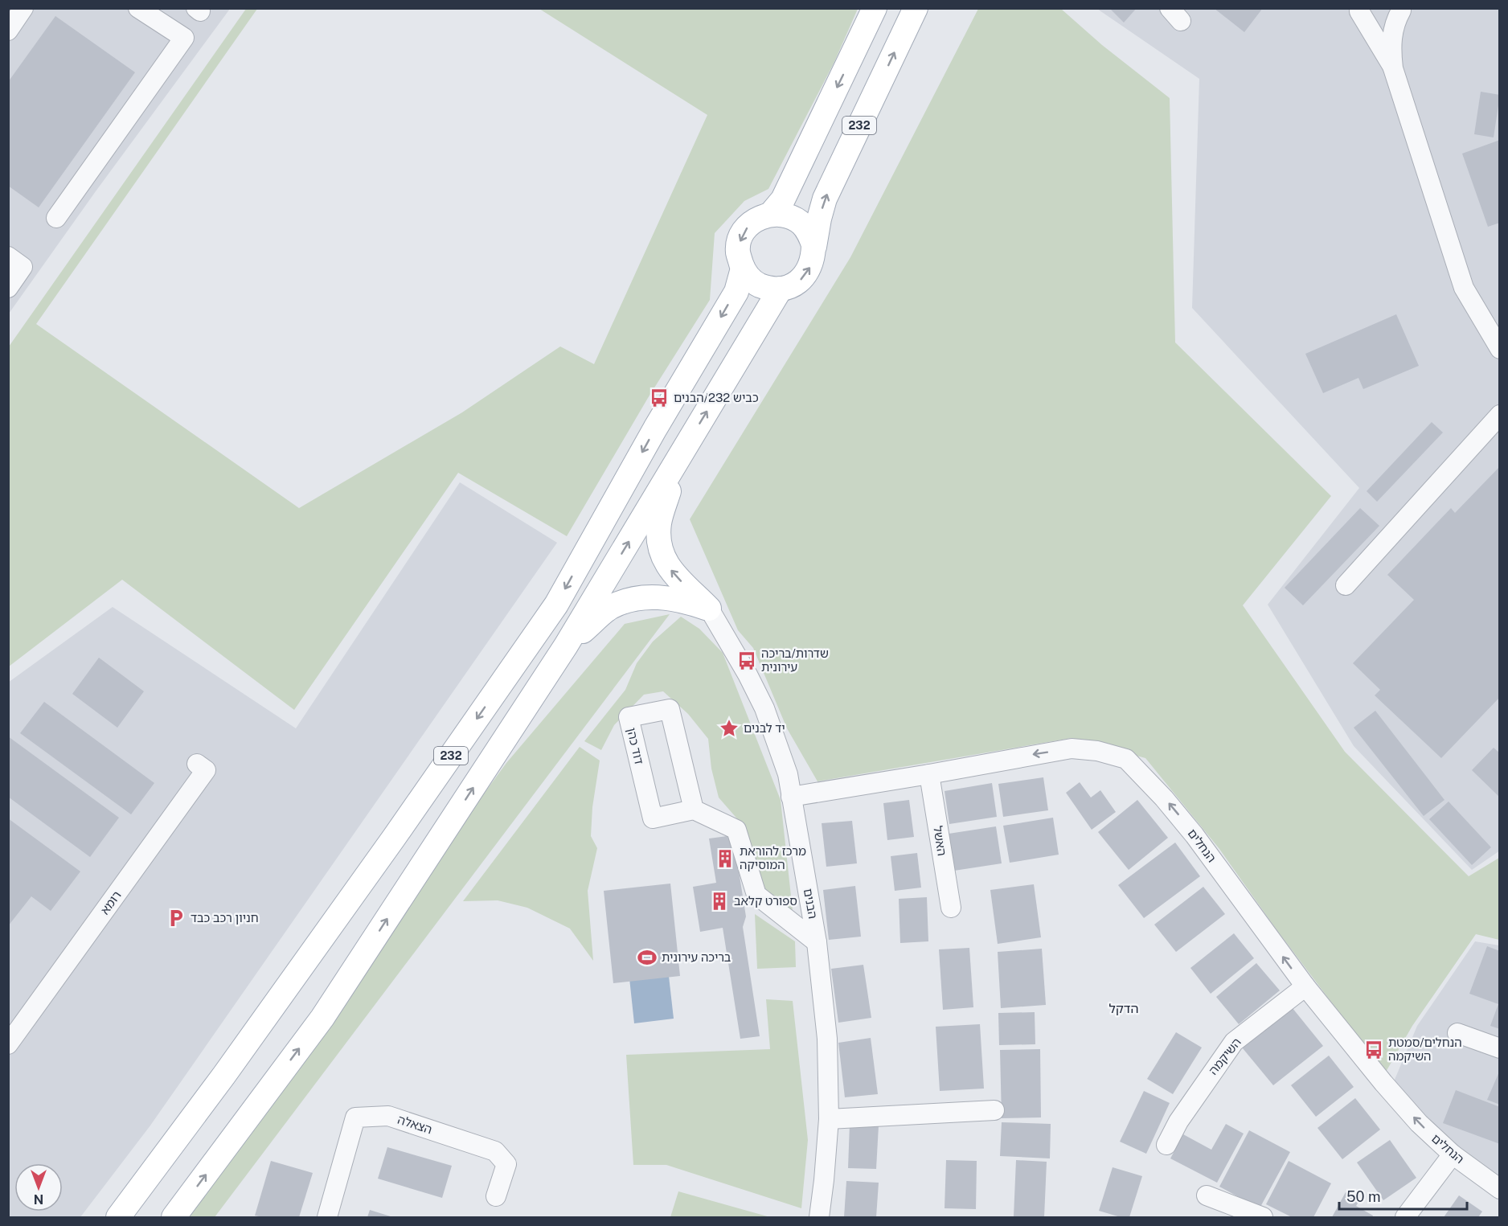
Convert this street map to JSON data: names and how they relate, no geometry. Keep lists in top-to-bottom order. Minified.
{"streets":{"main road":["232"],"street":["דוד כהן","האשל","הנחלים","רומא","הבנים","השיקמה","הצאלה"]},"crossings":[["האשל","הנחלים"],["הנחלים","הבנים"],["הנחלים","השיקמה"]],"one_way":["הנחלים"],"districts":["הדקל"],"places":{"bus stop":["כביש 232/הבנים","שדרות/בריכה עירונית","הנחלים/סמטת השיקמה"],"place":["יד לבנים"],"building":["מרכז להוראת המוסיקה","ספורט קלאב"],"parking":["חניון רכב כבד"],"sports":["בריכה עירונית"]},"scale_bar":"50 m","north":"bottom"}
